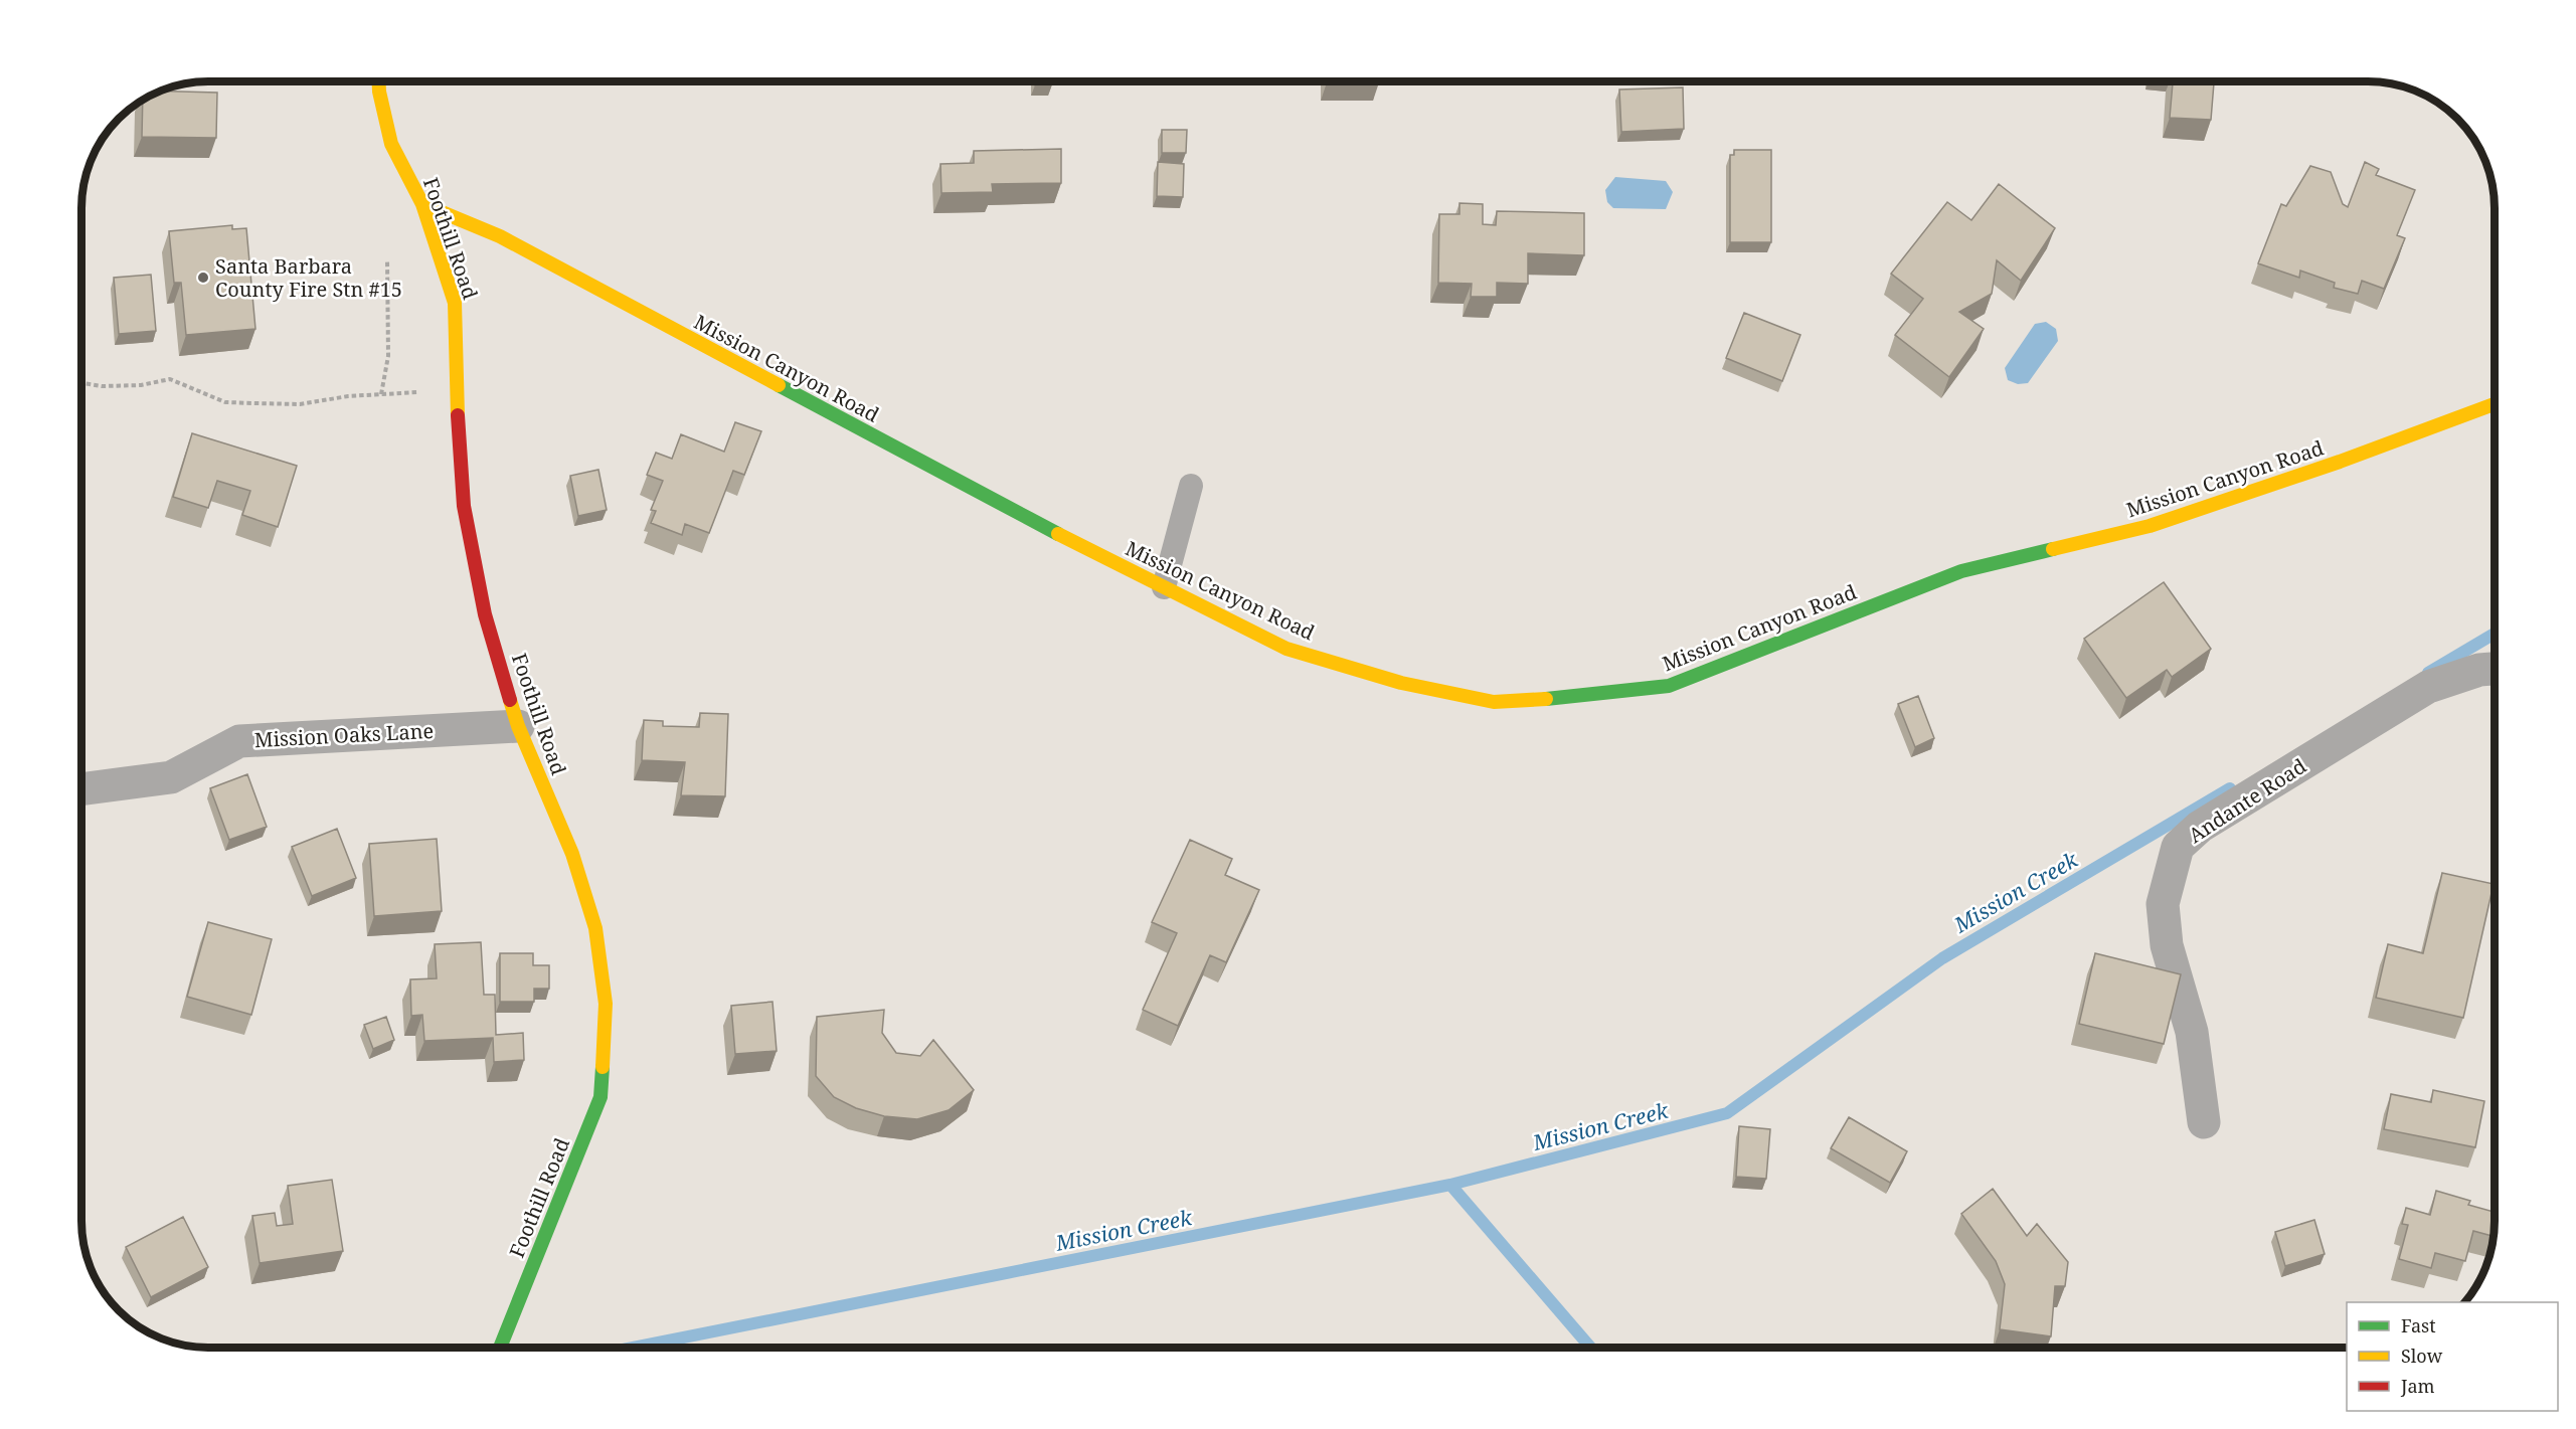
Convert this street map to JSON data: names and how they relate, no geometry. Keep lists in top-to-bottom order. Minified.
{"streets":{"street":["Foothill Road","Mission Canyon Road","Mission Oaks Lane","Andante Road"]},"crossings":[["Foothill Road","Mission Canyon Road"],["Foothill Road","Mission Oaks Lane"]],"water":["Mission Creek"],"places":["Santa Barbara County Fire Stn #15"],"legend":["Fast","Slow","Jam"]}
